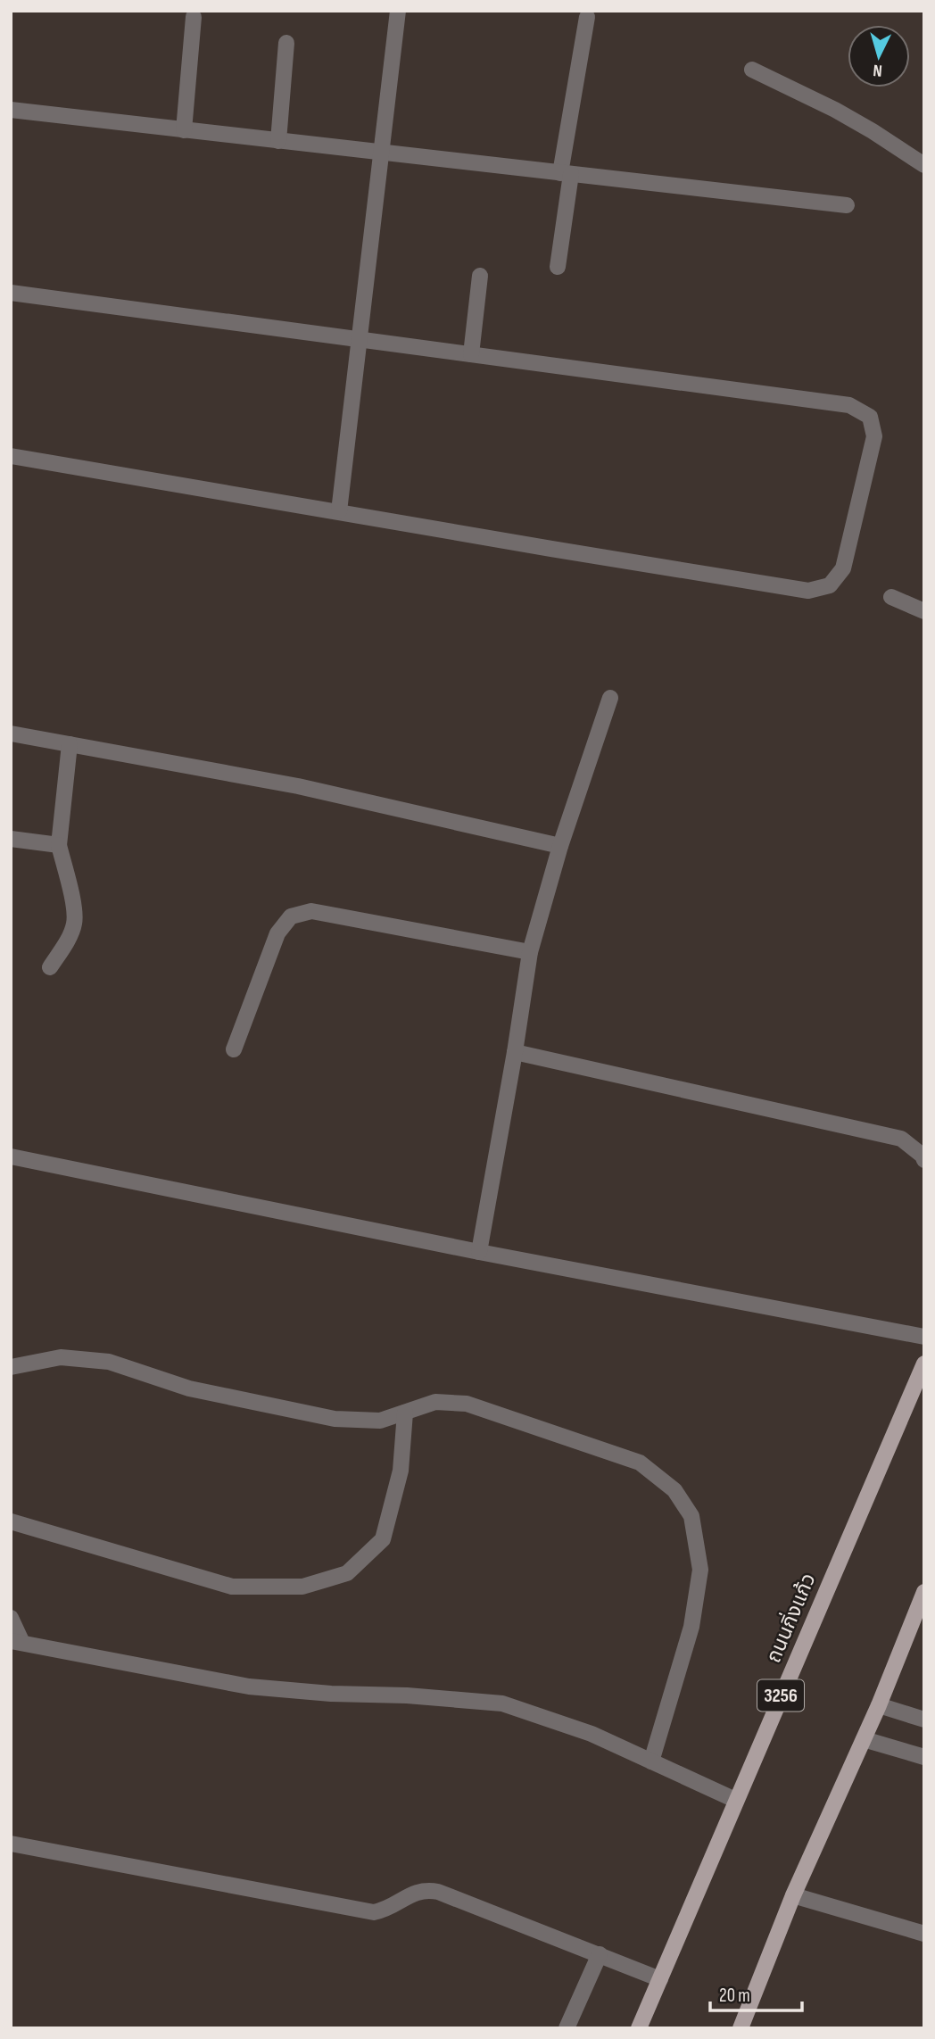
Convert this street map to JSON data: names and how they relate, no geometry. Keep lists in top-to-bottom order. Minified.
{"streets":{"main road":["ถนนกิ่งแก้ว","3256"]},"scale_bar":"20 m","north":"bottom"}
